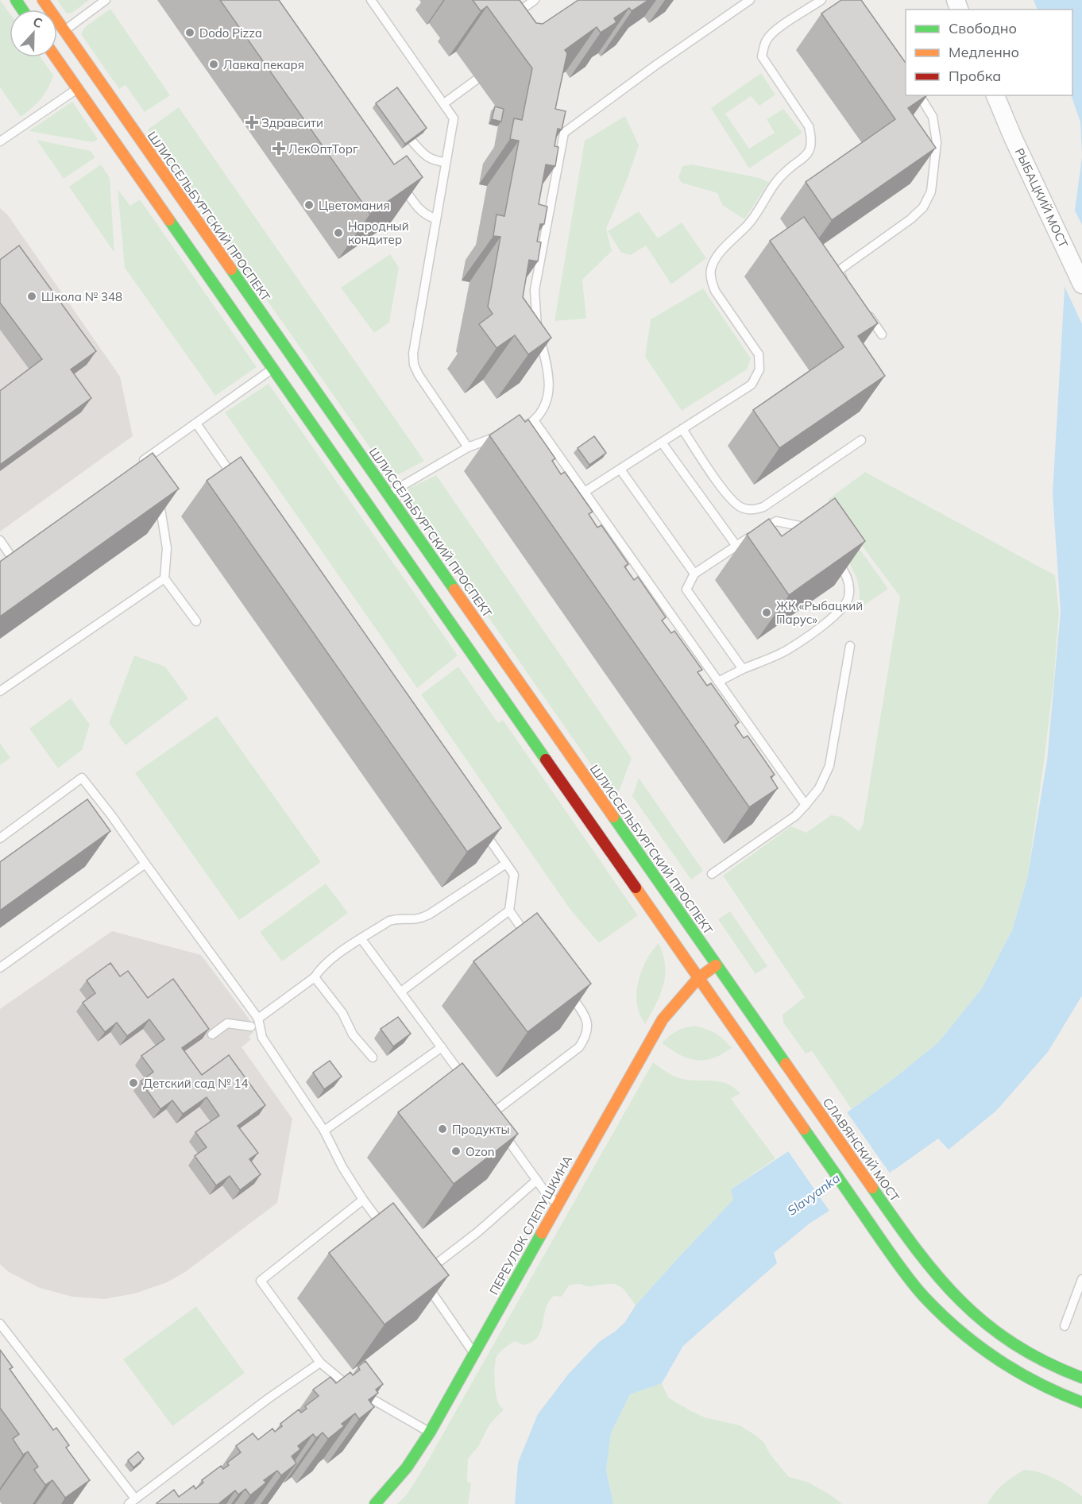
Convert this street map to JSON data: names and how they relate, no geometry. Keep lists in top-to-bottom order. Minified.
{"streets":{"main road":["ШЛИССЕЛЬБУРГСКИЙ ПРОСПЕКТ","СЛАВЯНСКИЙ МОСТ","ПЕРЕУЛОК СЛЕПУШКИНА"],"street":["РЫБАЦКИЙ МОСТ"]},"crossings":[["ШЛИССЕЛЬБУРГСКИЙ ПРОСПЕКТ","СЛАВЯНСКИЙ МОСТ"],["ШЛИССЕЛЬБУРГСКИЙ ПРОСПЕКТ","ПЕРЕУЛОК СЛЕПУШКИНА"]],"water":["Slavyanka"],"places":{"other":["Dodo Pizza","Лавка пекаря","Цветомания","Народный кондитер","Школа № 348","ЖК «Рыбацкий Парус»","Детский сад № 14","Продукты","Ozon"],"health":["Здравсити","ЛекОптТорг"]},"legend":["Свободно","Медленно","Пробка"],"north":"top"}
